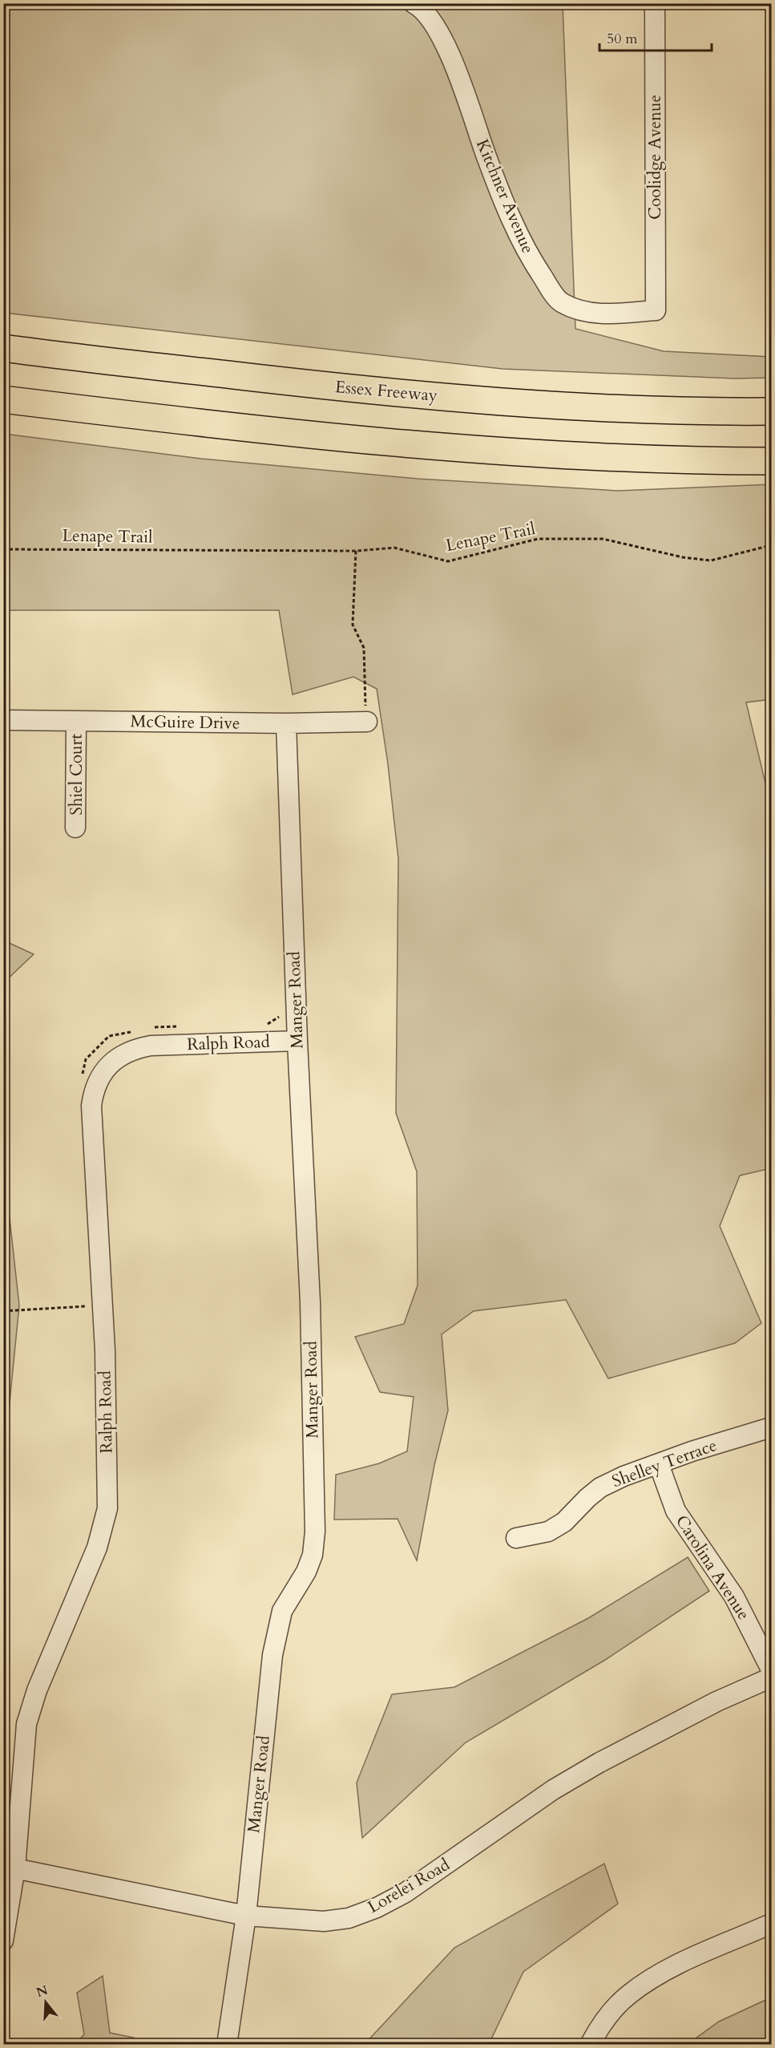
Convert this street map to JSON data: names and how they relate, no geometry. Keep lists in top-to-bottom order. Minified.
{"streets":{"highway":["Essex Freeway"],"street":["Coolidge Avenue","Kitchner Avenue","McGuire Drive","Shiel Court","Manger Road","Ralph Road","Shelley Terrace","Carolina Avenue","Lorelei Road"],"path":["Lenape Trail"]},"crossings":[["Coolidge Avenue","Kitchner Avenue"],["McGuire Drive","Shiel Court"],["McGuire Drive","Manger Road"],["Manger Road","Ralph Road"],["Manger Road","Lorelei Road"],["Ralph Road","Lorelei Road"],["Shelley Terrace","Carolina Avenue"]],"scale_bar":"50 m","north":"top"}
